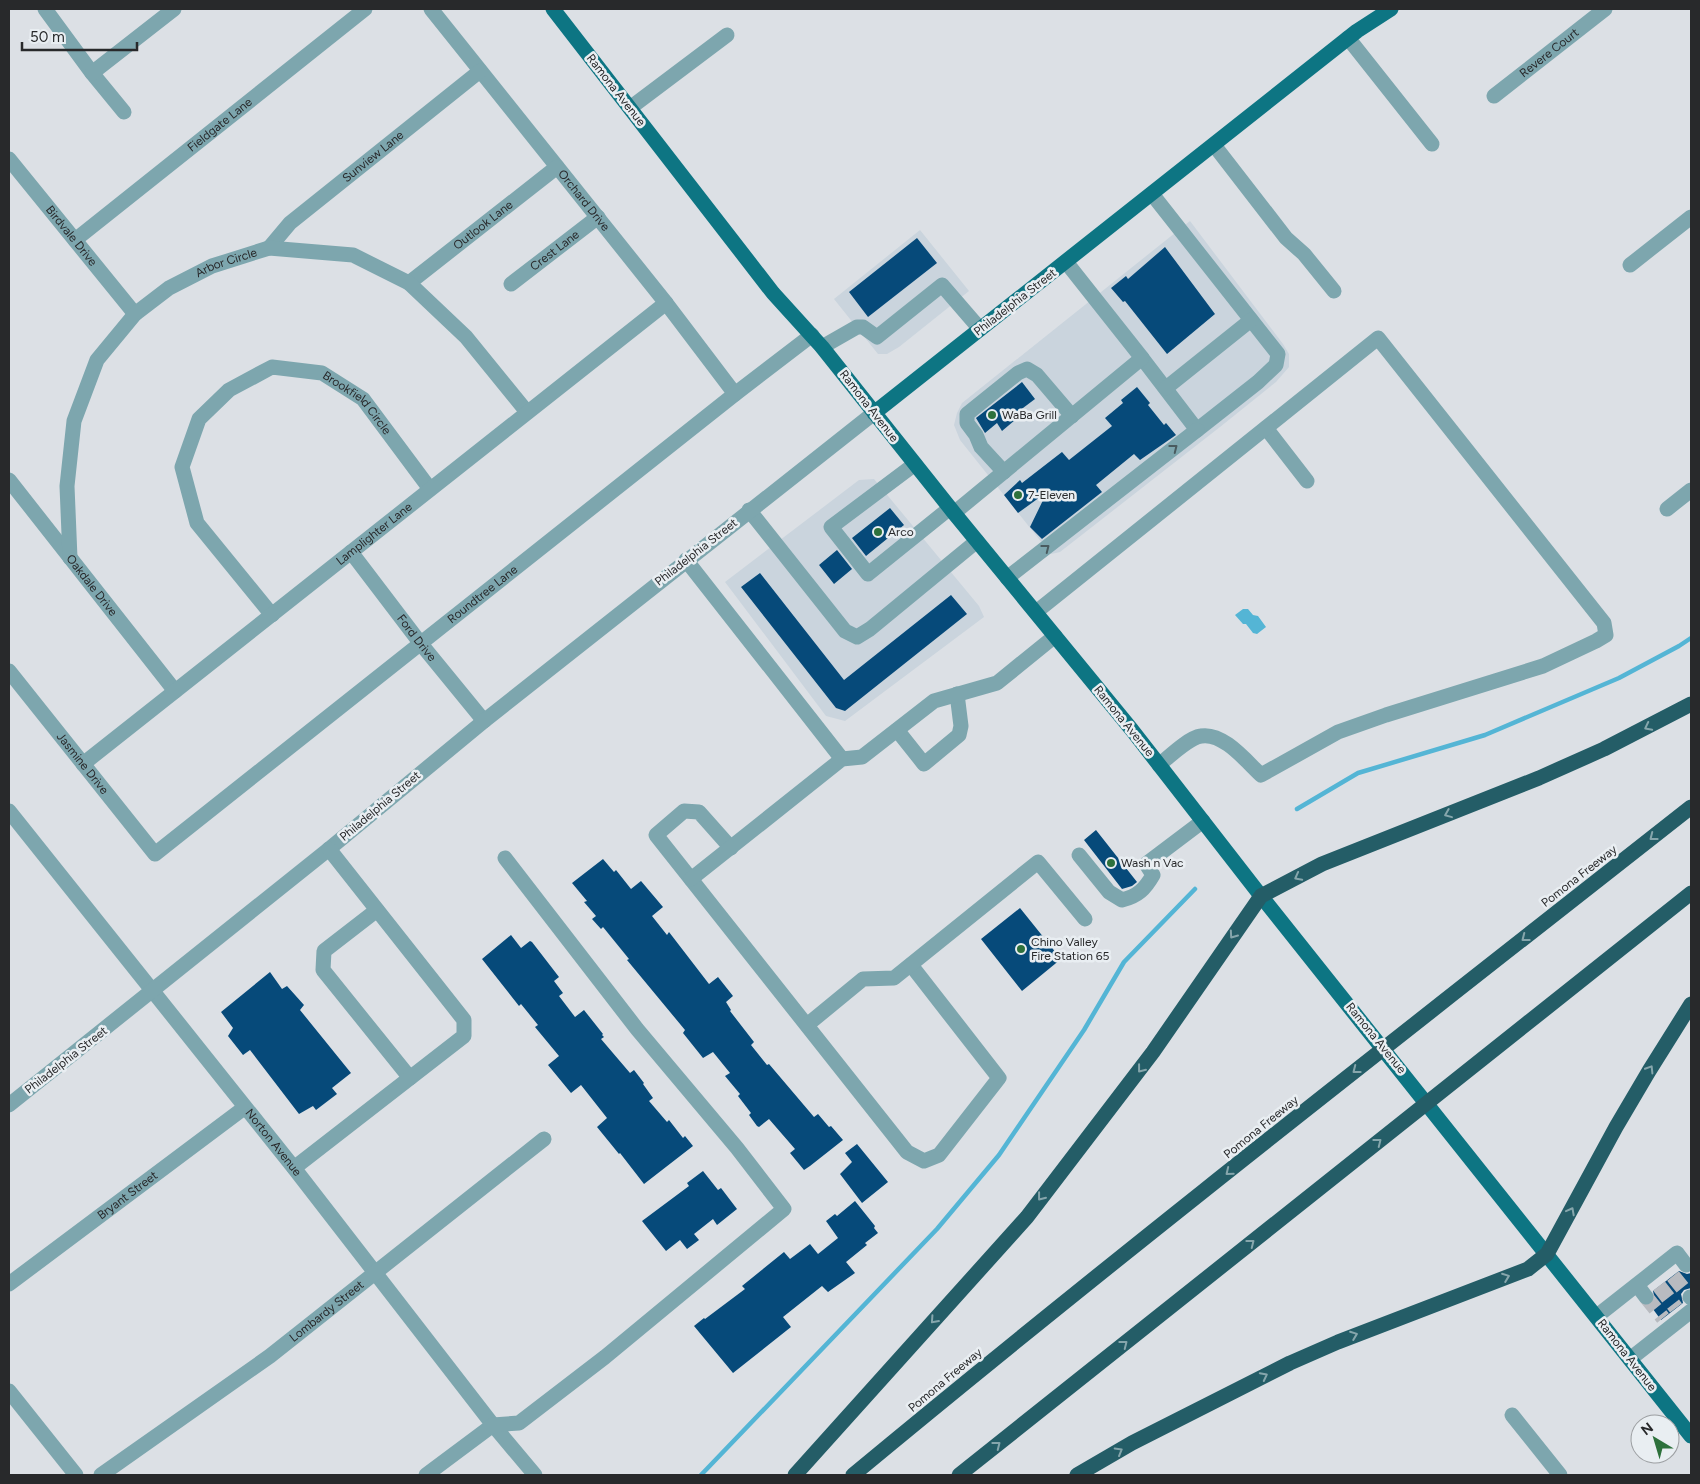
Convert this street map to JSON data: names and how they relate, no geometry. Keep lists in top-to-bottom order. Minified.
{"streets":{"highway":["Pomona Freeway"],"main road":["Ramona Avenue","Philadelphia Street"],"street":["Revere Court","Fieldgate Lane","Sunview Lane","Orchard Drive","Outlook Lane","Birdvale Drive","Crest Lane","Arbor Circle","Brookfield Circle","Lamplighter Lane","Oakdale Drive","Roundtree Lane","Ford Drive","Jasmine Drive","Norton Avenue","Bryant Street","Lombardy Street"]},"crossings":[["Ramona Avenue","Philadelphia Street"],["Ramona Avenue","Roundtree Lane"],["Fieldgate Lane","Birdvale Drive"],["Sunview Lane","Orchard Drive"],["Sunview Lane","Arbor Circle"],["Orchard Drive","Outlook Lane"],["Orchard Drive","Crest Lane"],["Orchard Drive","Lamplighter Lane"],["Orchard Drive","Roundtree Lane"],["Outlook Lane","Arbor Circle"],["Birdvale Drive","Arbor Circle"],["Arbor Circle","Lamplighter Lane"],["Arbor Circle","Oakdale Drive"],["Philadelphia Street","Ford Drive"],["Philadelphia Street","Norton Avenue"],["Brookfield Circle","Lamplighter Lane"],["Lamplighter Lane","Oakdale Drive"],["Lamplighter Lane","Ford Drive"],["Lamplighter Lane","Jasmine Drive"],["Roundtree Lane","Ford Drive"],["Roundtree Lane","Jasmine Drive"],["Norton Avenue","Bryant Street"],["Norton Avenue","Lombardy Street"]],"places":["WaBa Grill","7-Eleven","Arco","Wash n Vac","Chino Valley Fire Station 65"],"scale_bar":"50 m","north":"top left"}
